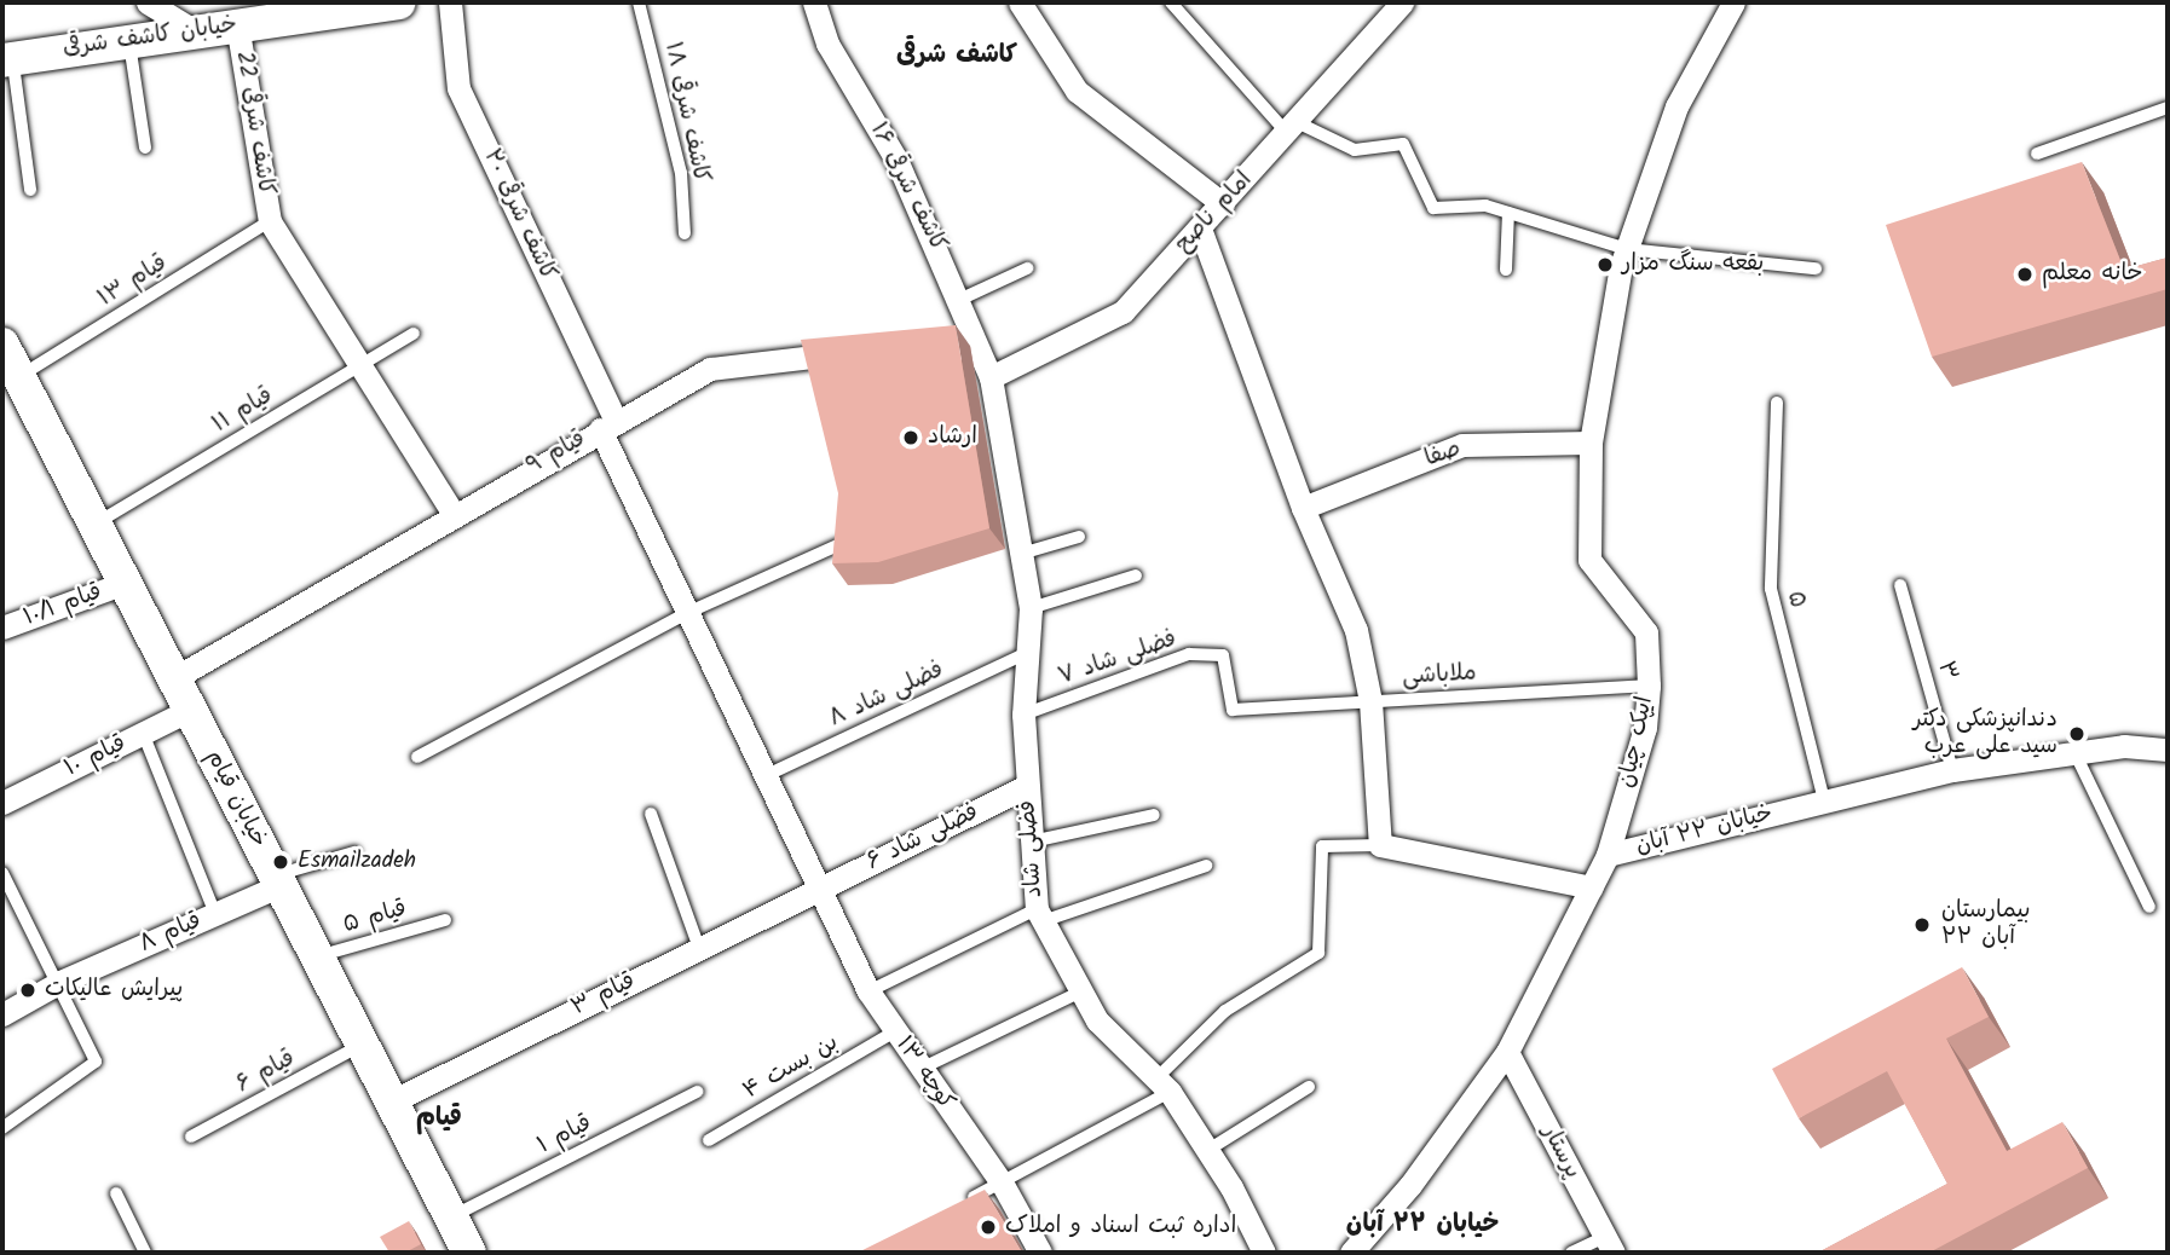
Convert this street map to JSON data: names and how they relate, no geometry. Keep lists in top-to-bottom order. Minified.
{"streets":{"main road":["خیابان کاشف شرقی","خیابان قیام"],"street":["کاشف شرقی 22","کاشف شرقی ۱۶","امام ناصح","کاشف شرقی ۲۰","قیام ۹","صفا","قیام ۱۰/۱","ایپک چیان","قیام ۱۰","خیابان ۲۲ آبان","فضلی شاد ۶","فضلی شاد","قیام ۸","قیام ۳","کوچه ۱۳","پرستار"],"lane":["کاشف شرقی ۱۸","قیام ۱۳","قیام ۱۱","۵","فضلی شاد ۷","۳","ملاباشی","فضلی شاد ۸","قیام ۵","بن بست ۴","قیام ۶","قیام ۱"]},"crossings":[["خیابان کاشف شرقی","کاشف شرقی 22"],["کاشف شرقی 22","قیام ۱۳"],["کاشف شرقی ۱۶","امام ناصح"],["کاشف شرقی ۱۶","فضلی شاد"],["امام ناصح","فضلی شاد"],["کاشف شرقی ۲۰","قیام ۹"],["کاشف شرقی ۲۰","کوچه ۱۳"],["قیام ۱۳","خیابان قیام"],["قیام ۱۱","خیابان قیام"],["قیام ۹","خیابان قیام"],["صفا","ایپک چیان"],["۵","خیابان ۲۲ آبان"],["قیام ۱۰/۱","خیابان قیام"],["فضلی شاد ۷","ملاباشی"],["فضلی شاد ۷","فضلی شاد"],["۳","خیابان ۲۲ آبان"],["ملاباشی","ایپک چیان"],["فضلی شاد ۸","فضلی شاد"],["فضلی شاد ۸","کوچه ۱۳"],["ایپک چیان","خیابان ۲۲ آبان"],["قیام ۱۰","خیابان قیام"],["خیابان قیام","قیام ۵"],["خیابان قیام","قیام ۸"],["خیابان قیام","قیام ۳"],["خیابان قیام","قیام ۶"],["خیابان قیام","قیام ۱"],["خیابان ۲۲ آبان","پرستار"],["فضلی شاد ۶","فضلی شاد"],["فضلی شاد ۶","قیام ۳"],["فضلی شاد ۶","کوچه ۱۳"],["قیام ۳","کوچه ۱۳"],["بن بست ۴","کوچه ۱۳"]],"districts":["کاشف شرقی","قیام","خیابان ۲۲ آبان"],"places":["بقعه سنگ مزار","خانه معلم","ارشاد","دندانپزشکی دکتر سید علی عرب","Esmailzadeh","بیمارستان ۲۲ آبان","پیرایش عالیکات","اداره ثبت اسناد و املاک"]}
